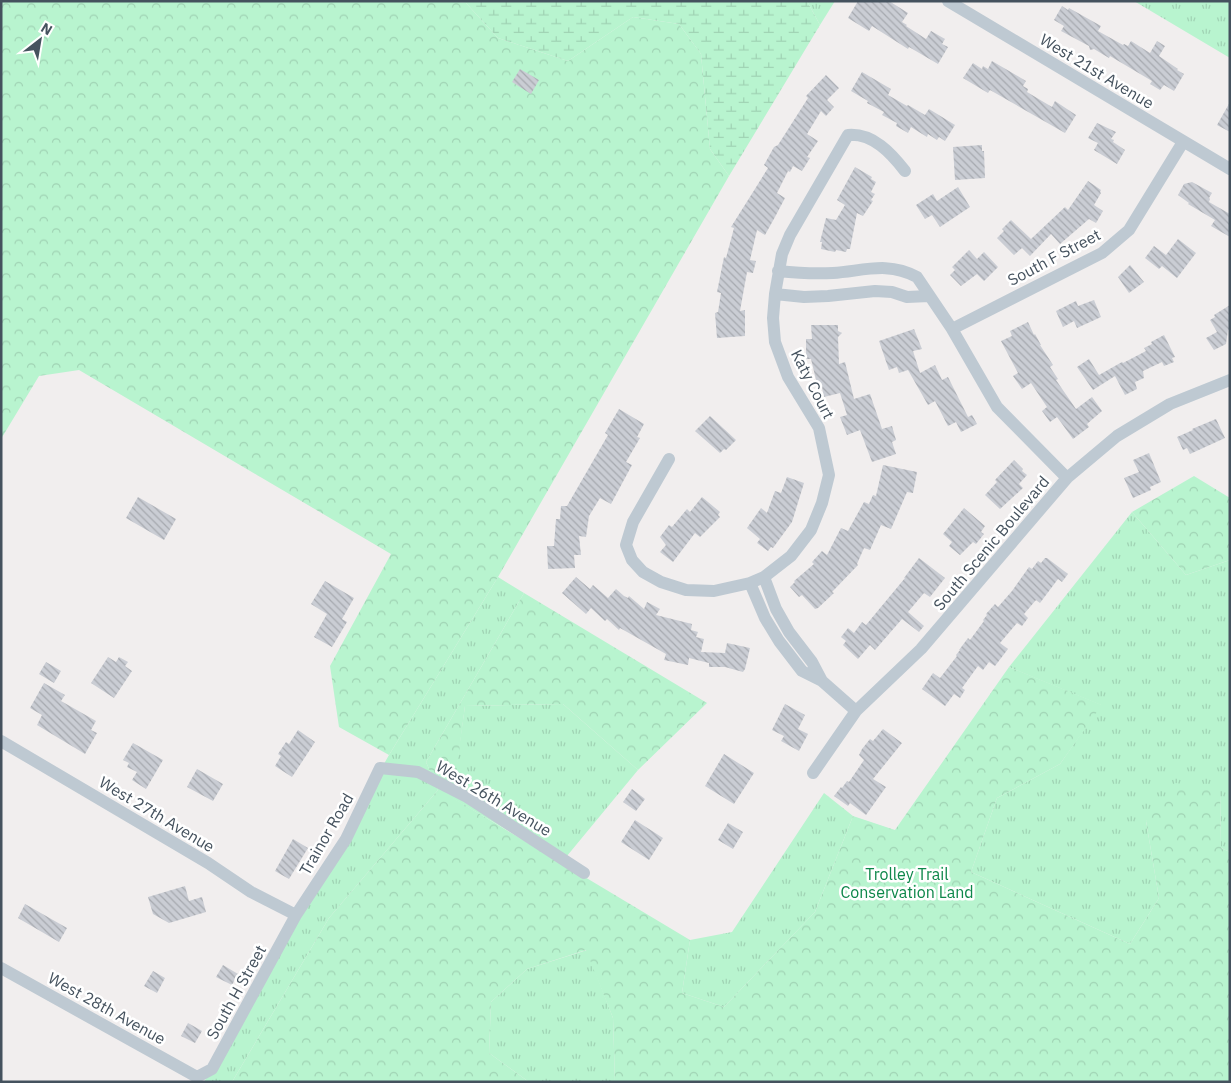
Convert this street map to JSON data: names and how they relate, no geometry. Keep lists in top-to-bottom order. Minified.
{"streets":{"street":["West 21st Avenue","South F Street","Katy Court","South Scenic Boulevard","West 26th Avenue","West 27th Avenue","Trainor Road","South H Street","West 28th Avenue"]},"crossings":[["West 21st Avenue","South F Street"],["West 26th Avenue","Trainor Road"],["West 27th Avenue","Trainor Road"],["West 27th Avenue","South H Street"],["Trainor Road","South H Street"],["South H Street","West 28th Avenue"]],"parks":["Trolley Trail Conservation Land"],"north":"top right"}
